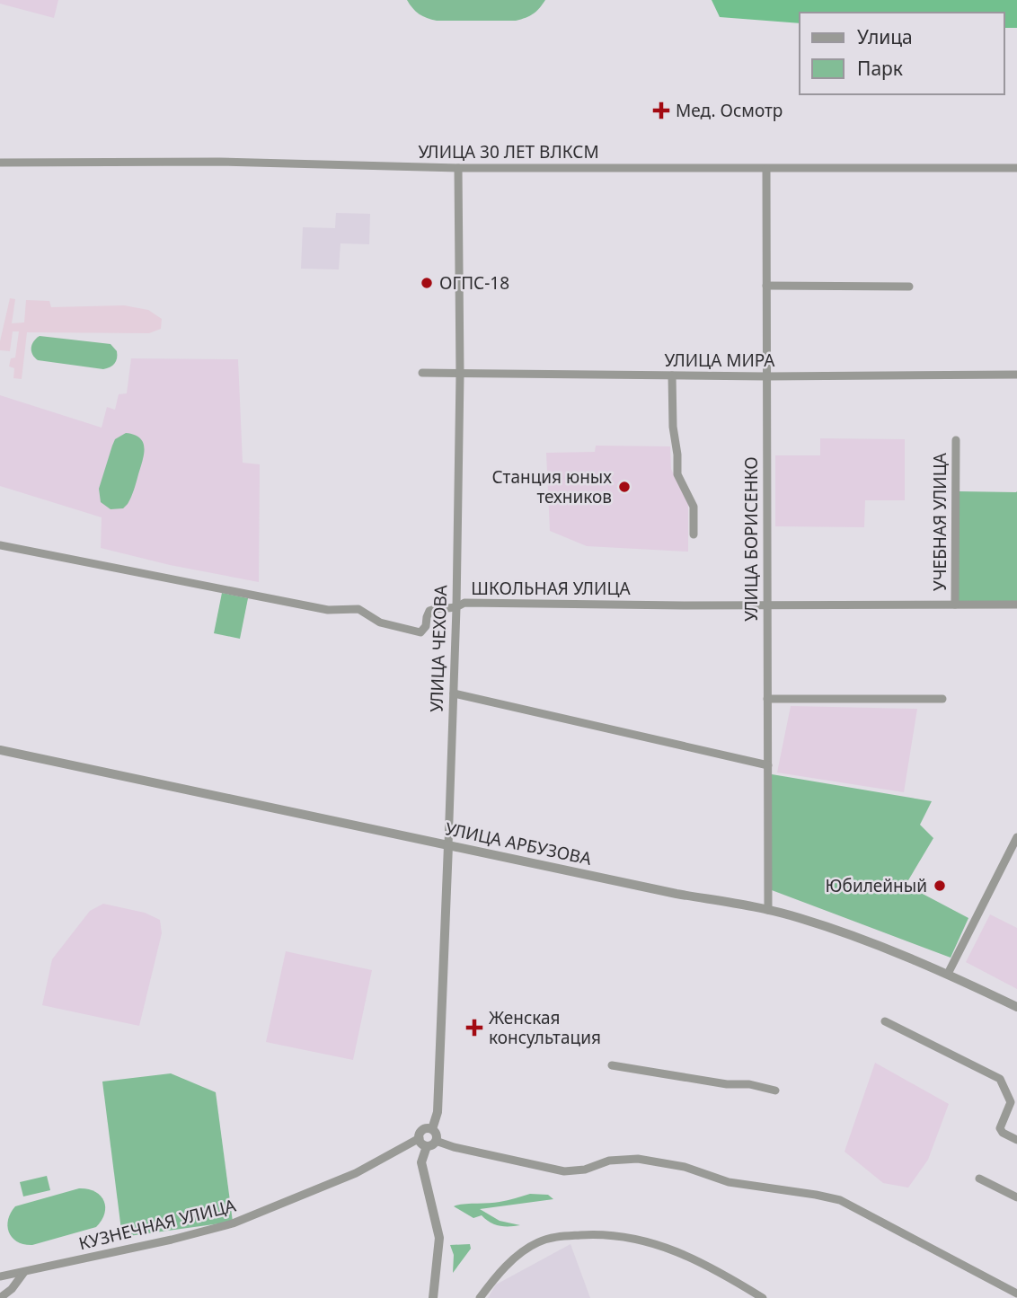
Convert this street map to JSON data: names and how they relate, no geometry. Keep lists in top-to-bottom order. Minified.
{"streets":{"street":["УЛИЦА 30 ЛЕТ ВЛКСМ","УЛИЦА МИРА","УЧЕБНАЯ УЛИЦА","УЛИЦА БОРИСЕНКО","ШКОЛЬНАЯ УЛИЦА","УЛИЦА ЧЕХОВА","УЛИЦА АРБУЗОВА","КУЗНЕЧНАЯ УЛИЦА"]},"crossings":[["УЛИЦА 30 ЛЕТ ВЛКСМ","УЛИЦА БОРИСЕНКО"],["УЛИЦА 30 ЛЕТ ВЛКСМ","УЛИЦА ЧЕХОВА"],["УЛИЦА МИРА","УЛИЦА БОРИСЕНКО"],["УЛИЦА МИРА","УЛИЦА ЧЕХОВА"],["УЧЕБНАЯ УЛИЦА","ШКОЛЬНАЯ УЛИЦА"],["УЛИЦА БОРИСЕНКО","ШКОЛЬНАЯ УЛИЦА"],["УЛИЦА БОРИСЕНКО","УЛИЦА АРБУЗОВА"],["ШКОЛЬНАЯ УЛИЦА","УЛИЦА ЧЕХОВА"],["УЛИЦА ЧЕХОВА","УЛИЦА АРБУЗОВА"]],"places":{"health":["Мед. Осмотр","Женская консультация"],"other":["ОГПС-18","Станция юных техников","Юбилейный"]},"legend":["Улица","Парк"]}
